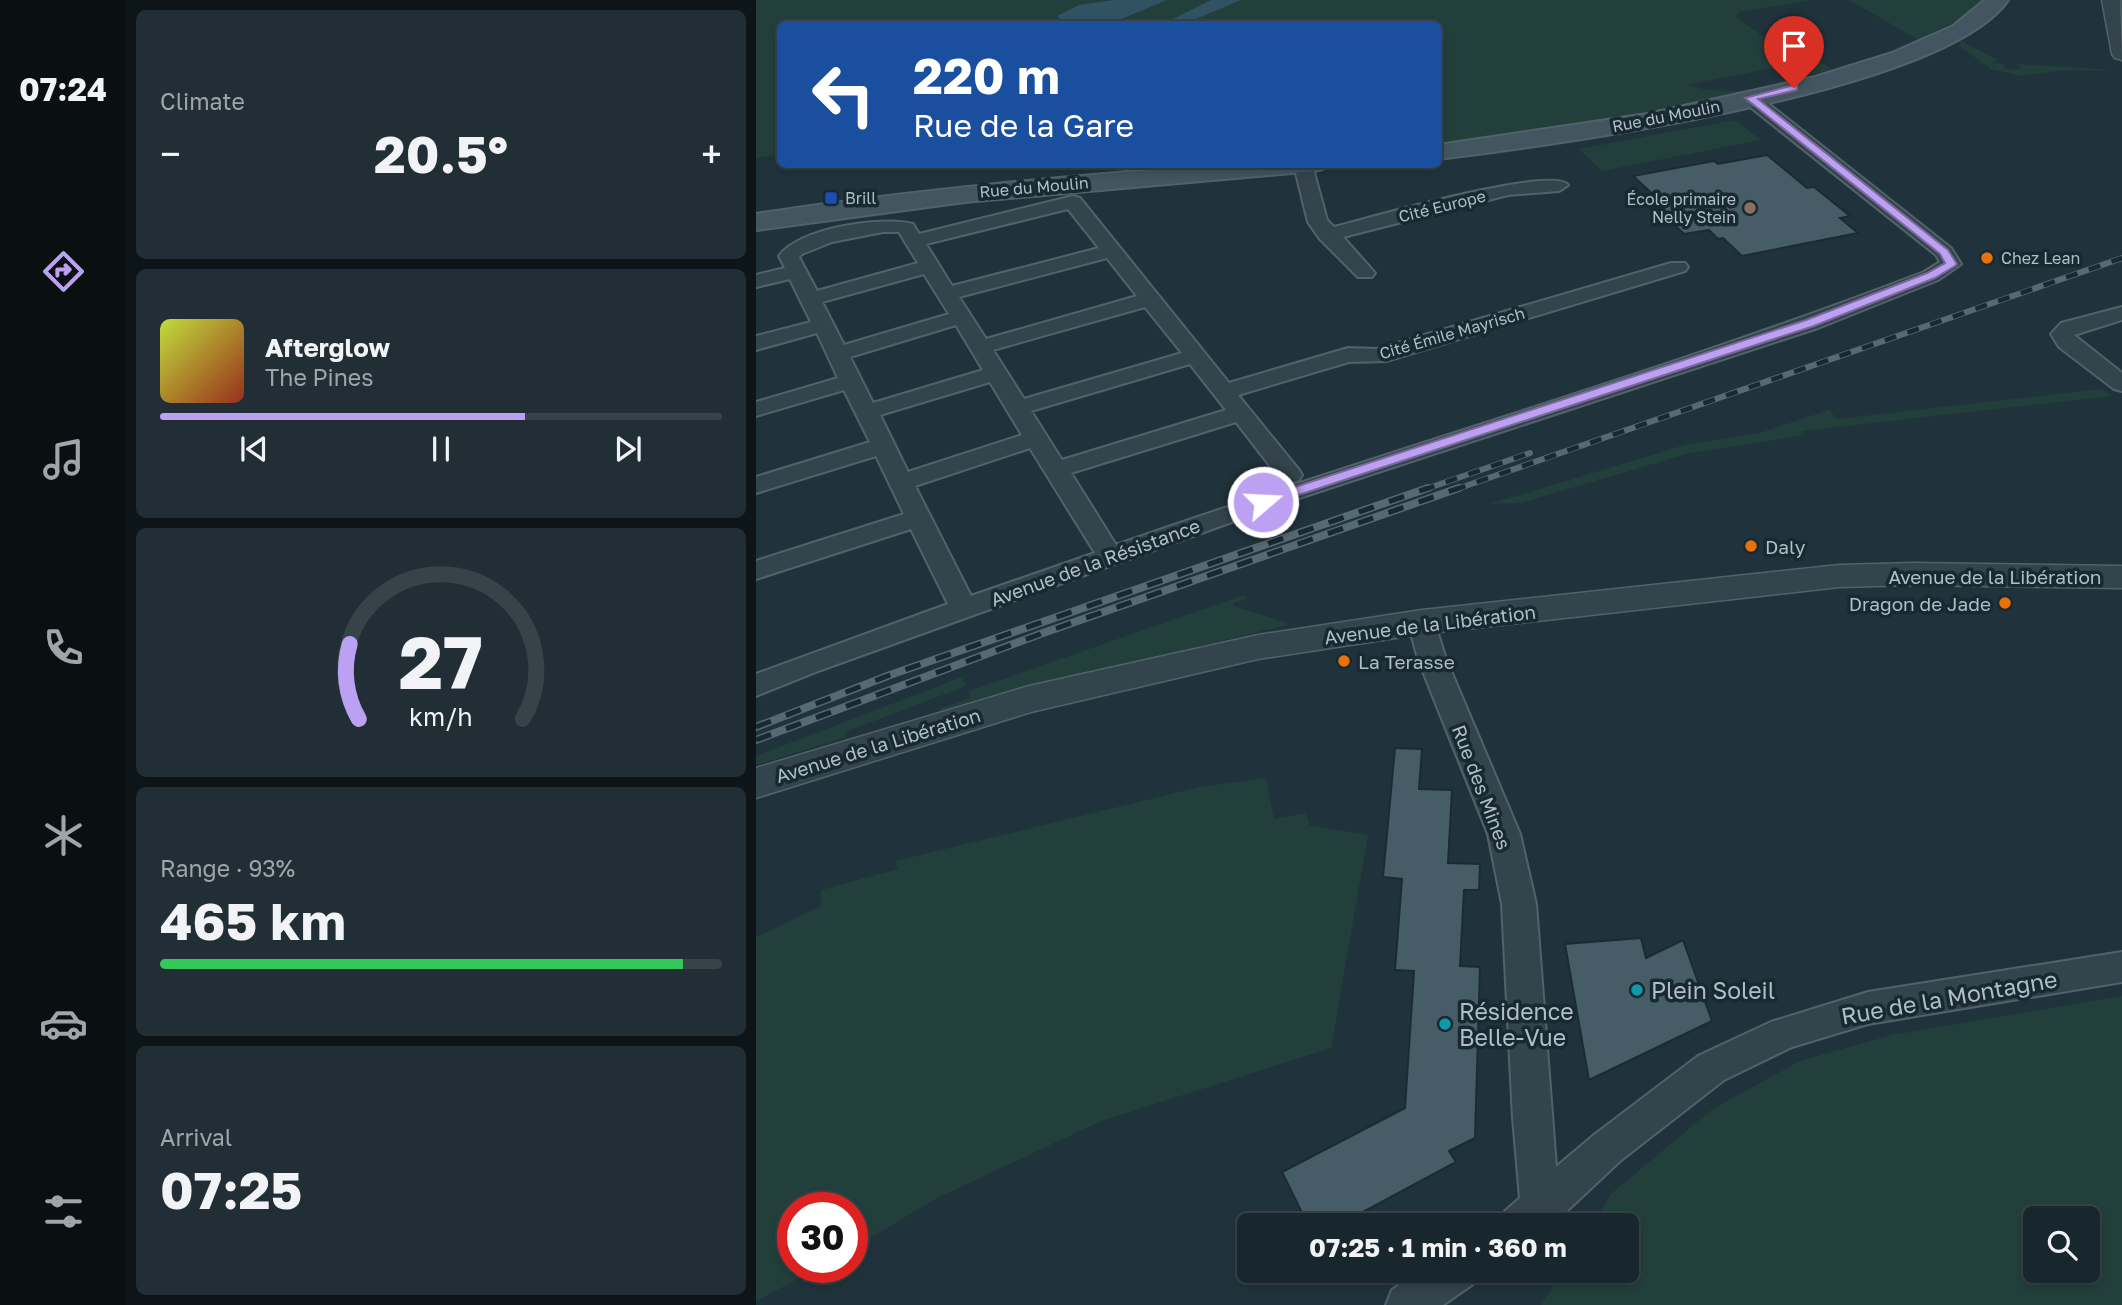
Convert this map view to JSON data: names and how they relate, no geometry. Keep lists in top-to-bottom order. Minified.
{"streets":{"main road":["Rue du Moulin"],"street":["Cité Europe","Cité Émile Mayrisch","Avenue de la Résistance","Avenue de la Libération","Rue des Mines","Rue de la Montagne"]},"crossings":[["Rue du Moulin","Avenue de la Résistance"],["Avenue de la Libération","Rue des Mines"]],"places":{"transit":["Brill"],"other":["École primaire Nelly Stein","Chez Lean","Daly","Dragon de Jade","La Terasse","Plein Soleil","Résidence Belle-Vue"]},"page":{"tabs":"07:24","tile":["Climate",["Range · 93%","465 km"],["Arrival","07:25"]],"turn":["220 m","Rue de la Gare"],"heat":["−","20.5°","+"],"song":["Afterglow","The Pines"],"limit":"30","trip":"07:25 · 1 min · 360 m","gauge":["27","km/h"]}}
